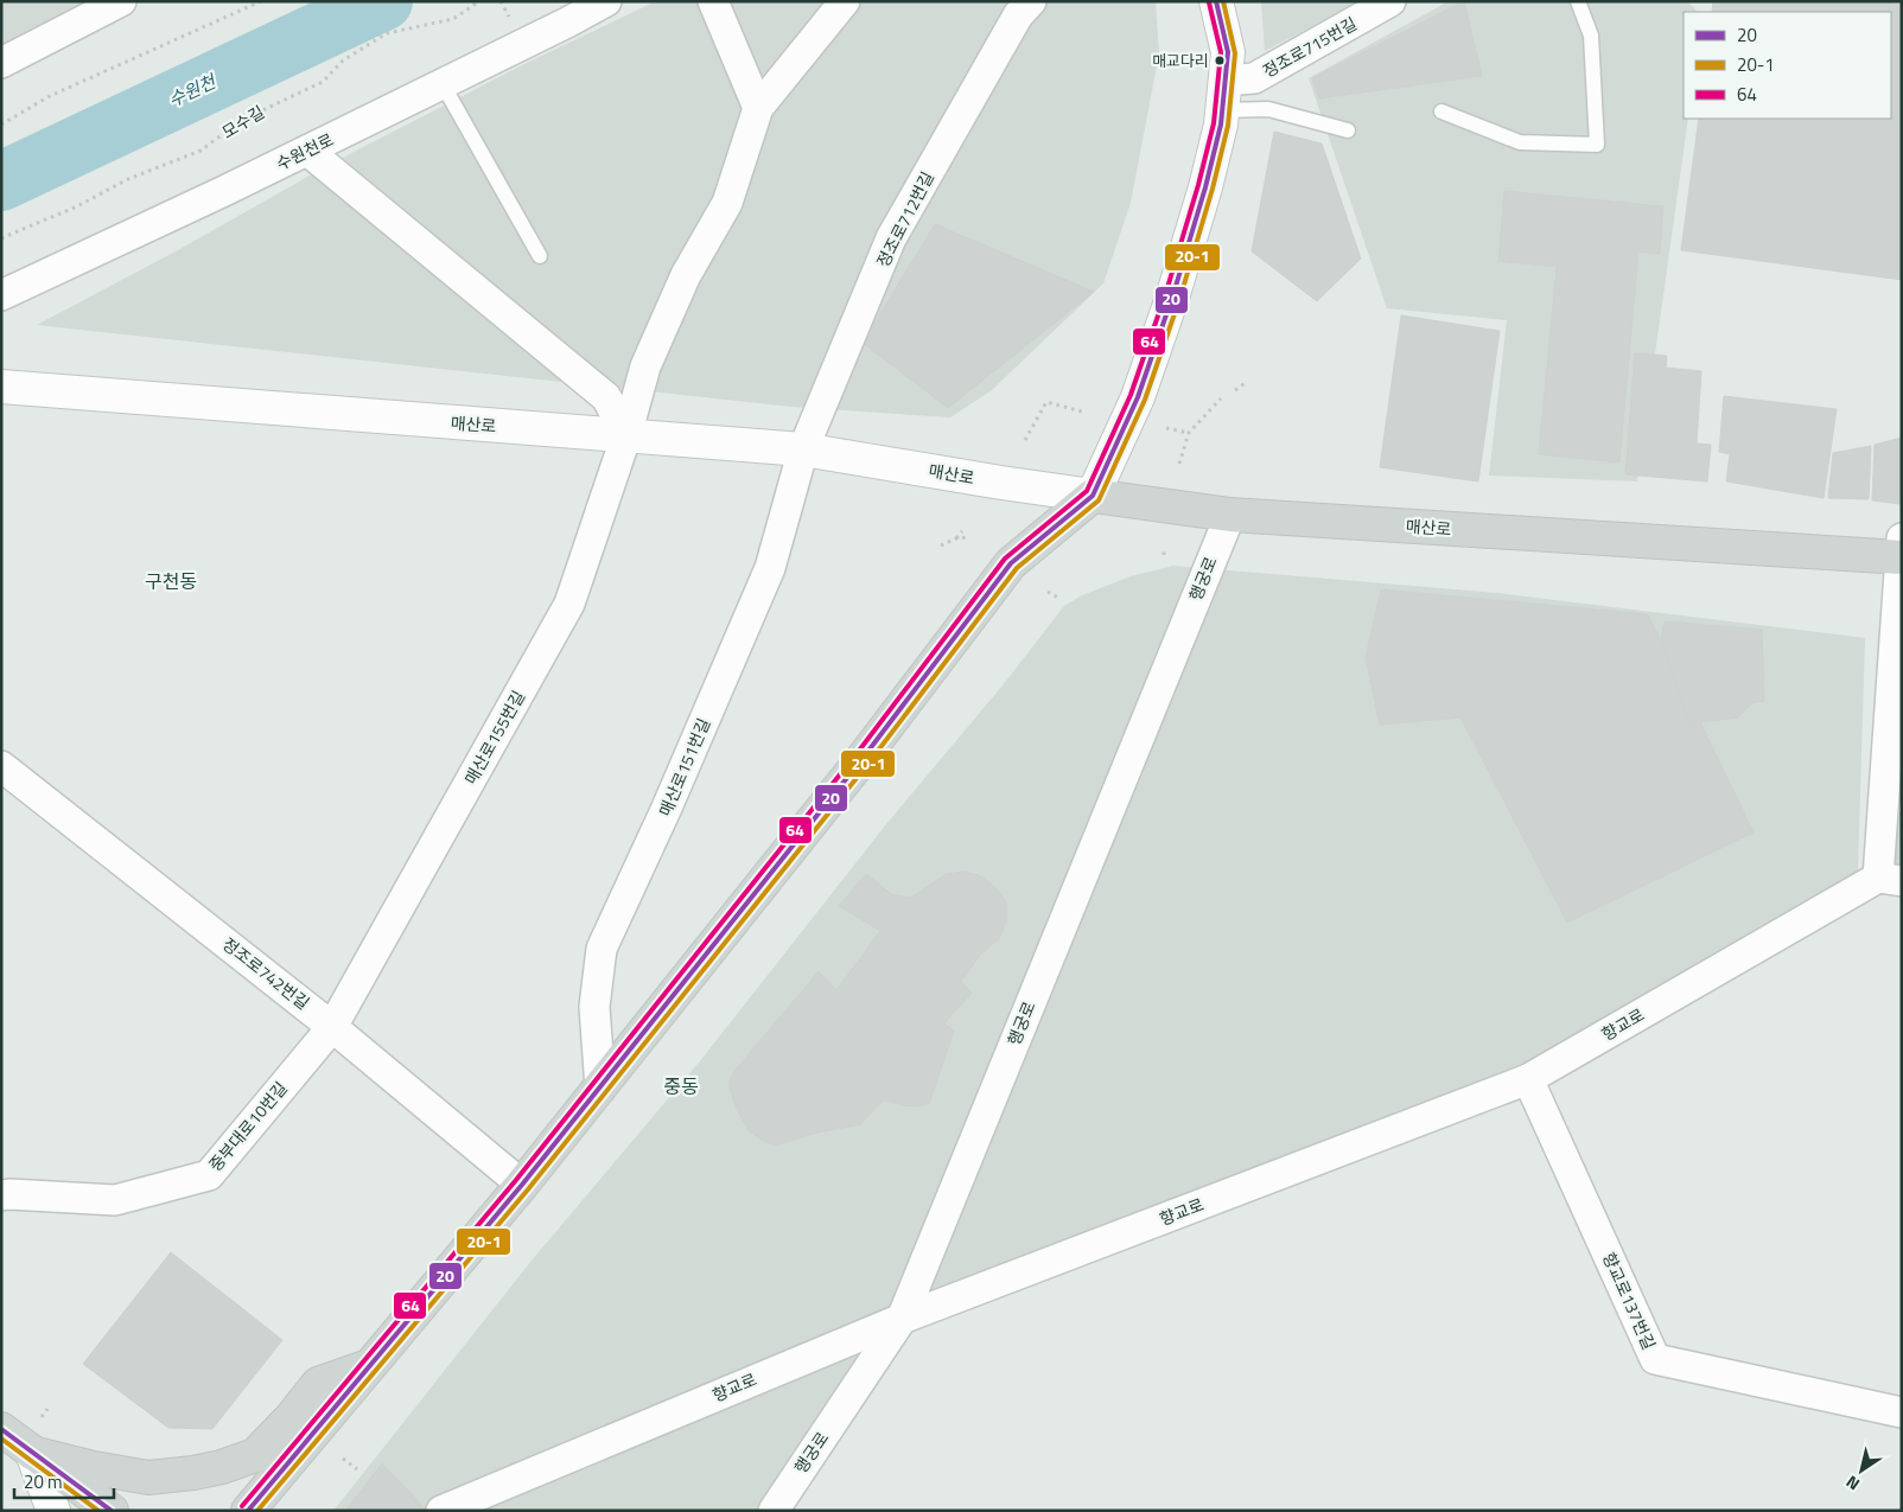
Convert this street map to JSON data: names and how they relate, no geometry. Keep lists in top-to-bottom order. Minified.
{"streets":{"main road":["매산로"],"street":["정조로715번길","수원천로","정조로712번길","행궁로","매산로155번길","매산로151번길","정조로742번길","향교로","중부대로10번길","향교로137번길"],"path":["모수길"]},"crossings":[["정조로712번길","매산로"],["정조로712번길","매산로151번길"],["매산로","행궁로"],["매산로","매산로155번길"],["매산로","매산로151번길"],["행궁로","향교로"],["매산로155번길","정조로742번길"],["매산로155번길","중부대로10번길"],["정조로742번길","중부대로10번길"],["향교로","향교로137번길"]],"districts":["구천동","중동"],"water":["수원천"],"places":["매교다리"],"lines":["transit line 20","transit line 20-1","transit line 64"],"legend":["20","20-1","64"],"scale_bar":"20 m","north":"bottom left"}
